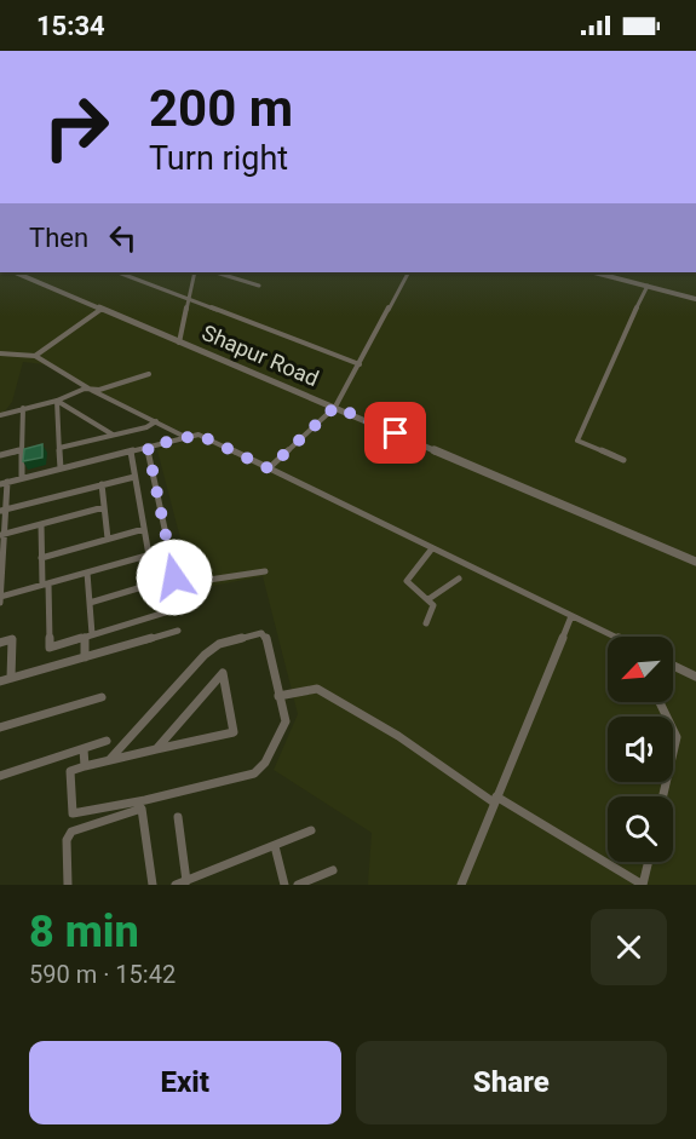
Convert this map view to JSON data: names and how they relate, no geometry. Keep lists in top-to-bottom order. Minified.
{"streets":{"street":["Shapur Road"]},"north":"bottom left","page":{"status":"15:34","turn":["200 m","Turn right"],"then":"Then","heading":["8 min","590 m · 15:42"],"buttons":["Exit","Share"]}}
